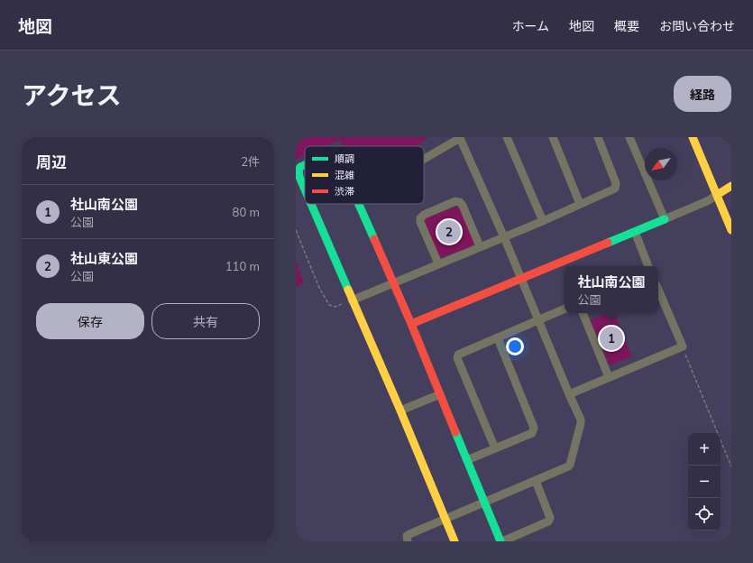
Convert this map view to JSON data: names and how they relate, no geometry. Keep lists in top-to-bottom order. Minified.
{"legend":["順調","混雑","渋滞"],"north":"bottom left","page":{"header":"地図","nav":["ホーム","地図","概要","お問い合わせ"],"title":"アクセス","buttons":["経路",["保存","共有"]],"heading":["周辺","2件"],"list":[{"mark":"1","name":"社山南公園","note":"公園","value":"80 m"},{"mark":"2","name":"社山東公園","note":"公園","value":"110 m"}],"pins":["2","1"],"popup":["社山南公園","公園"],"map_buttons":["+","−"]}}
